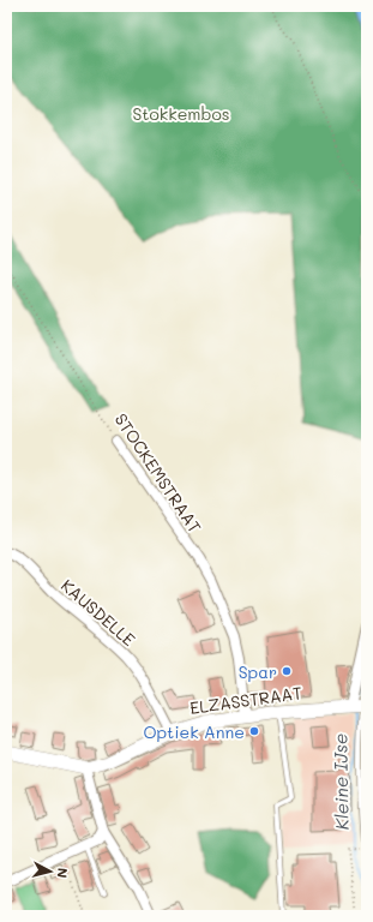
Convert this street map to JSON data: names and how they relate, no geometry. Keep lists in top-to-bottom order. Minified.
{"streets":{"street":["STOCKEMSTRAAT","KAUSDELLE","ELZASSTRAAT"]},"crossings":[["STOCKEMSTRAAT","ELZASSTRAAT"],["KAUSDELLE","ELZASSTRAAT"]],"water":["Kleine IJse"],"parks":["Stokkembos"],"places":["Spar","Optiek Anne"],"north":"right"}
